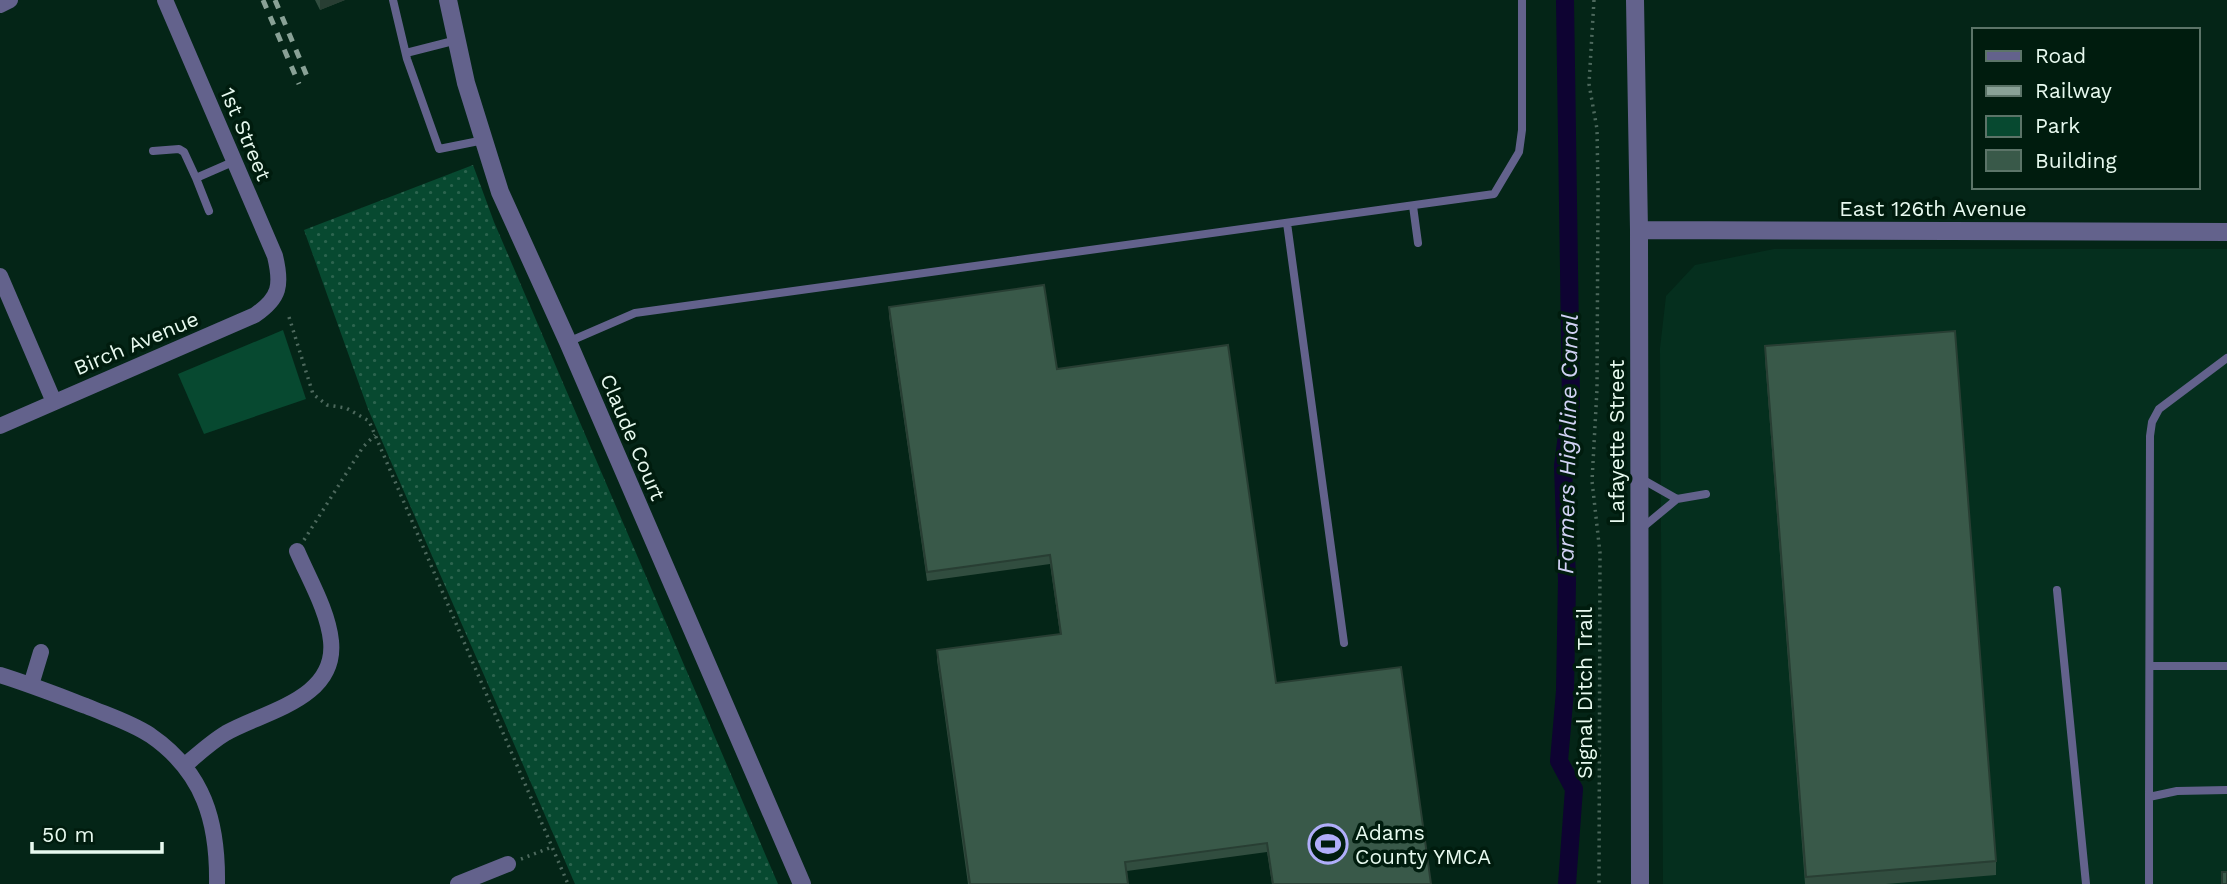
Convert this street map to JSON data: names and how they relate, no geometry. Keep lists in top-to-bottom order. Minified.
{"streets":{"street":["1st Street","East 126th Avenue","Birch Avenue","Claude Court","Lafayette Street"],"path":["Signal Ditch Trail"]},"crossings":[["1st Street","Birch Avenue"],["East 126th Avenue","Lafayette Street"]],"water":["Farmers Highline Canal"],"places":{"sports":["Adams County YMCA"]},"legend":["Road","Railway","Park","Building"],"scale_bar":"50 m"}
